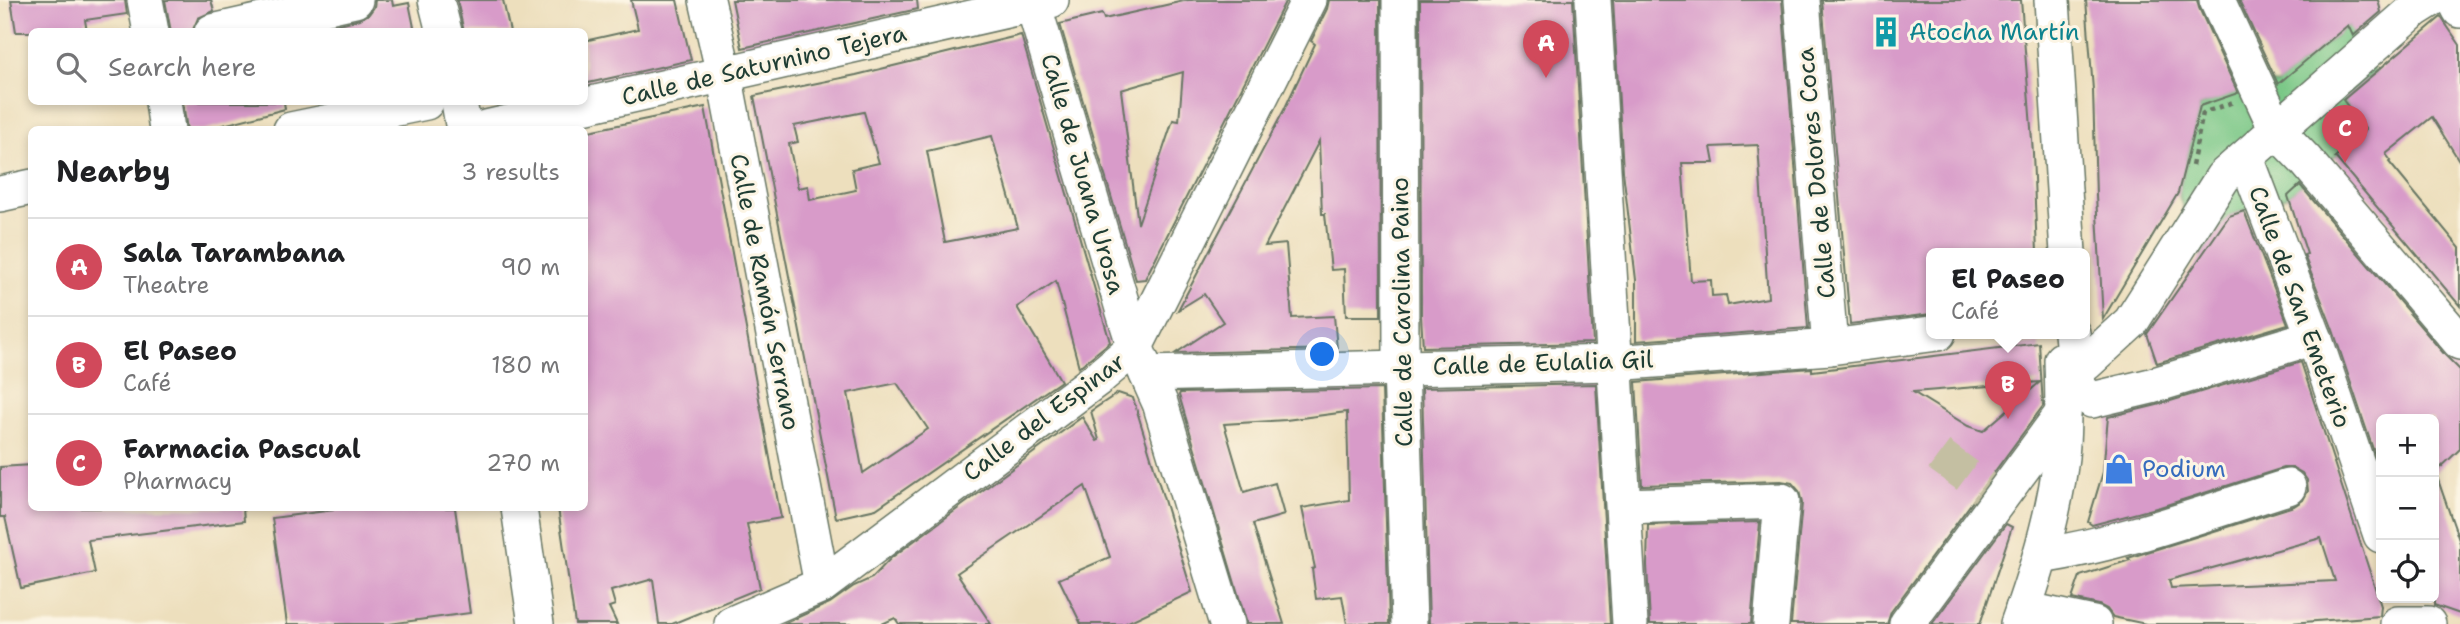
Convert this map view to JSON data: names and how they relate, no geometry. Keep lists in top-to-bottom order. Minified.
{"streets":{"street":["Calle de Saturnino Tejera","Calle de Dolores Coca","Calle de Juana Urosa","Calle de Ramón Serrano","Calle de San Emeterio","Calle de Carolina Paino","Calle de Eulalia Gil","Calle del Espinar"]},"crossings":[["Calle de Saturnino Tejera","Calle de Juana Urosa"],["Calle de Saturnino Tejera","Calle de Ramón Serrano"],["Calle de Dolores Coca","Calle de Eulalia Gil"],["Calle de Juana Urosa","Calle de Eulalia Gil"],["Calle de Juana Urosa","Calle del Espinar"],["Calle de Ramón Serrano","Calle del Espinar"],["Calle de Carolina Paino","Calle de Eulalia Gil"],["Calle de Eulalia Gil","Calle del Espinar"]],"places":{"building":["Atocha Martín"],"shop":["Podium"]},"page":{"pins":["A","C","B"],"search":"Search here","heading":["Nearby","3 results"],"list":[{"mark":"A","name":"Sala Tarambana","note":"Theatre","value":"90 m"},{"mark":"B","name":"El Paseo","note":"Café","value":"180 m"},{"mark":"C","name":"Farmacia Pascual","note":"Pharmacy","value":"270 m"}],"popup":["El Paseo","Café"],"map_buttons":["+","−"]}}
